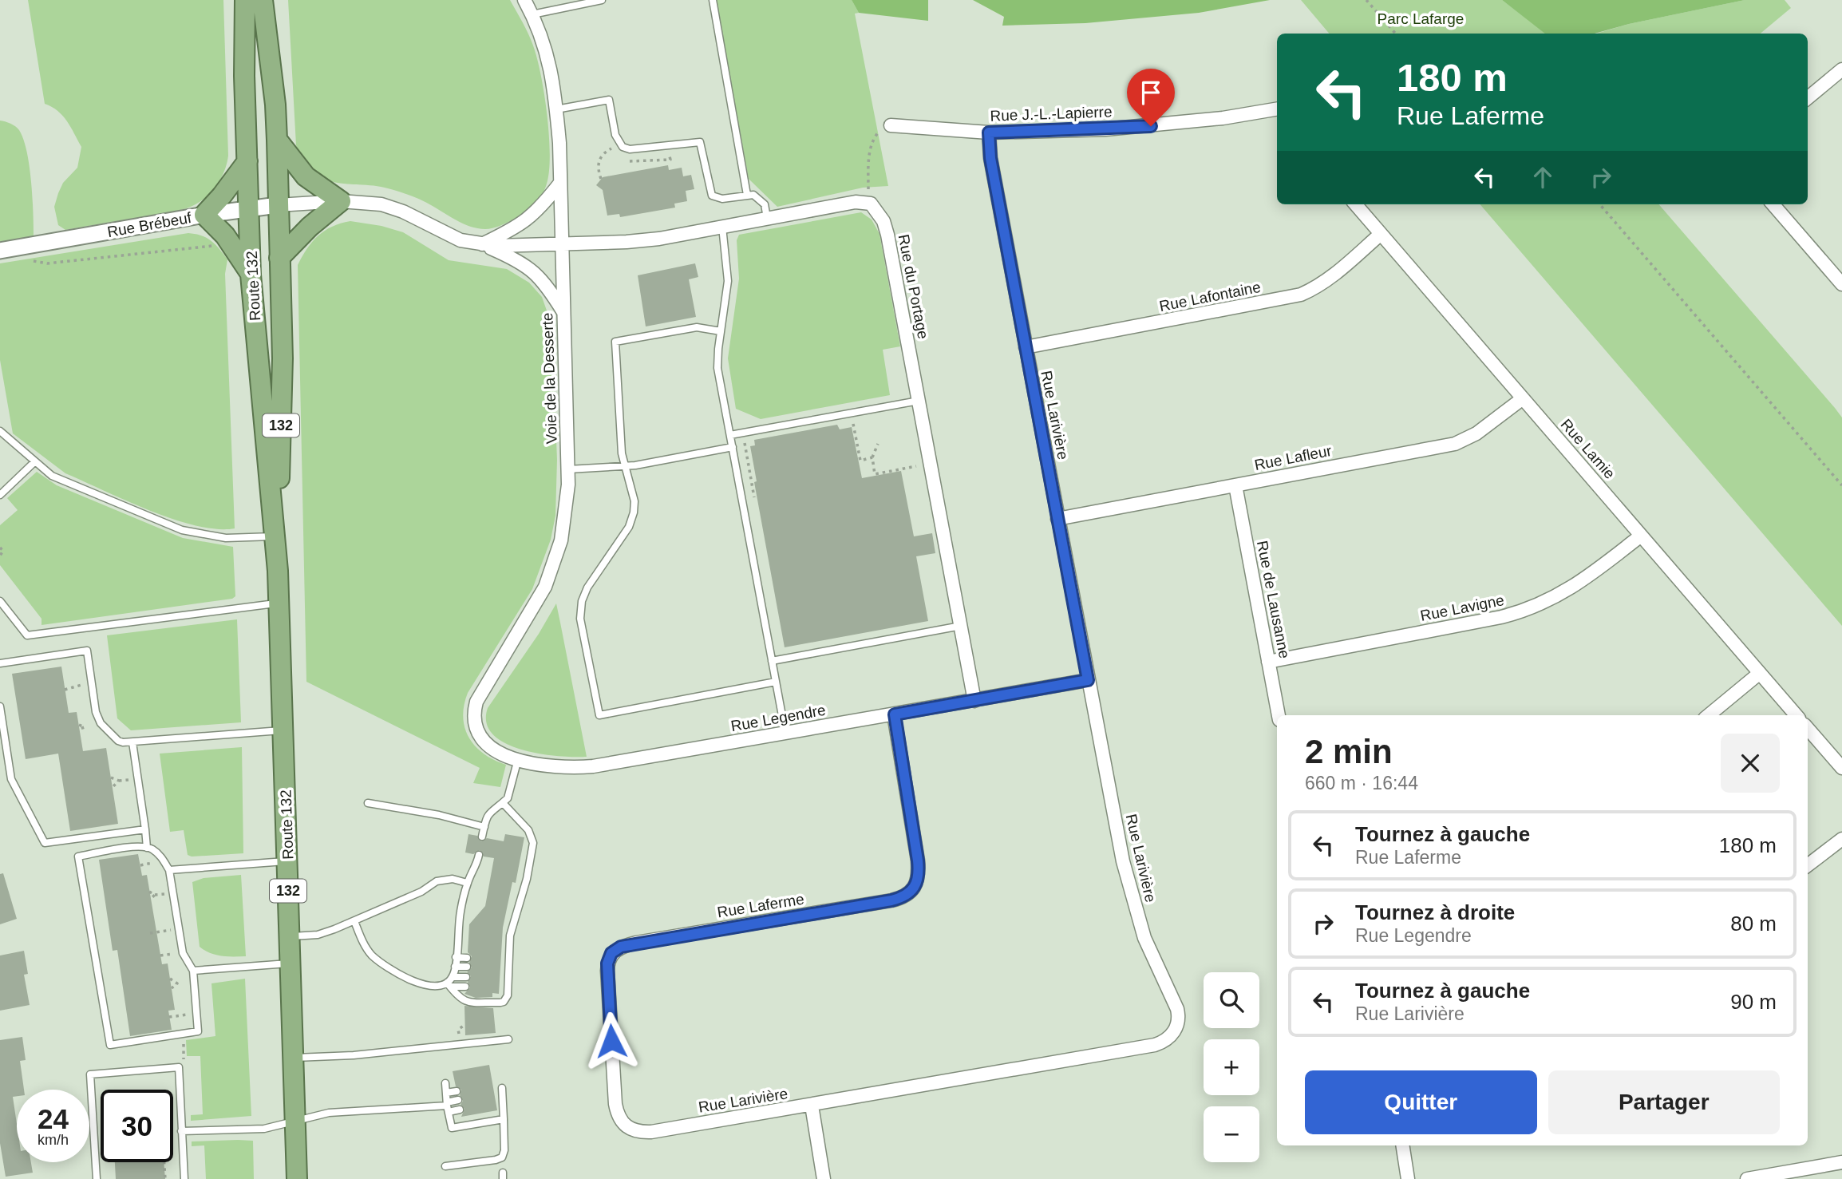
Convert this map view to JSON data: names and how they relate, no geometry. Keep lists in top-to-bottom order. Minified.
{"streets":{"highway":["Route 132","132"],"street":["Rue J.-L.-Lapierre","Rue Brébeuf","Rue du Portage","Rue Lafontaine","Voie de la Desserte","Rue Larivière","Rue Lamie","Rue Lafleur","Rue de Lausanne","Rue Lavigne","Rue Legendre","Rue Laferme"]},"crossings":[["Rue J.-L.-Lapierre","Rue Larivière"],["Rue Brébeuf","Route 132"],["Rue Brébeuf","Rue du Portage"],["Route 132","Rue du Portage"],["Rue du Portage","Voie de la Desserte"],["Rue du Portage","Rue Legendre"],["Rue Lafontaine","Rue Larivière"],["Rue Lafontaine","Rue Lamie"],["Voie de la Desserte","Rue Legendre"],["Rue Larivière","Rue Lafleur"],["Rue Larivière","Rue Legendre"],["Rue Larivière","Rue Laferme"],["Rue Lamie","Rue Lafleur"],["Rue Lamie","Rue Lavigne"],["Rue Lafleur","Rue de Lausanne"],["Rue de Lausanne","Rue Lavigne"],["Rue Legendre","Rue Laferme"]],"parks":["Parc Lafarge"],"page":{"turn":["180 m","Rue Laferme"],"heading":["2 min","660 m · 16:44"],"list":[{"name":"Tournez à gauche","note":"Rue Laferme","value":"180 m"},{"name":"Tournez à droite","note":"Rue Legendre","value":"80 m"},{"name":"Tournez à gauche","note":"Rue Larivière","value":"90 m"}],"map_buttons":["+","−"],"buttons":["Quitter","Partager"],"speed":"24 km/h","limit":"30"}}
